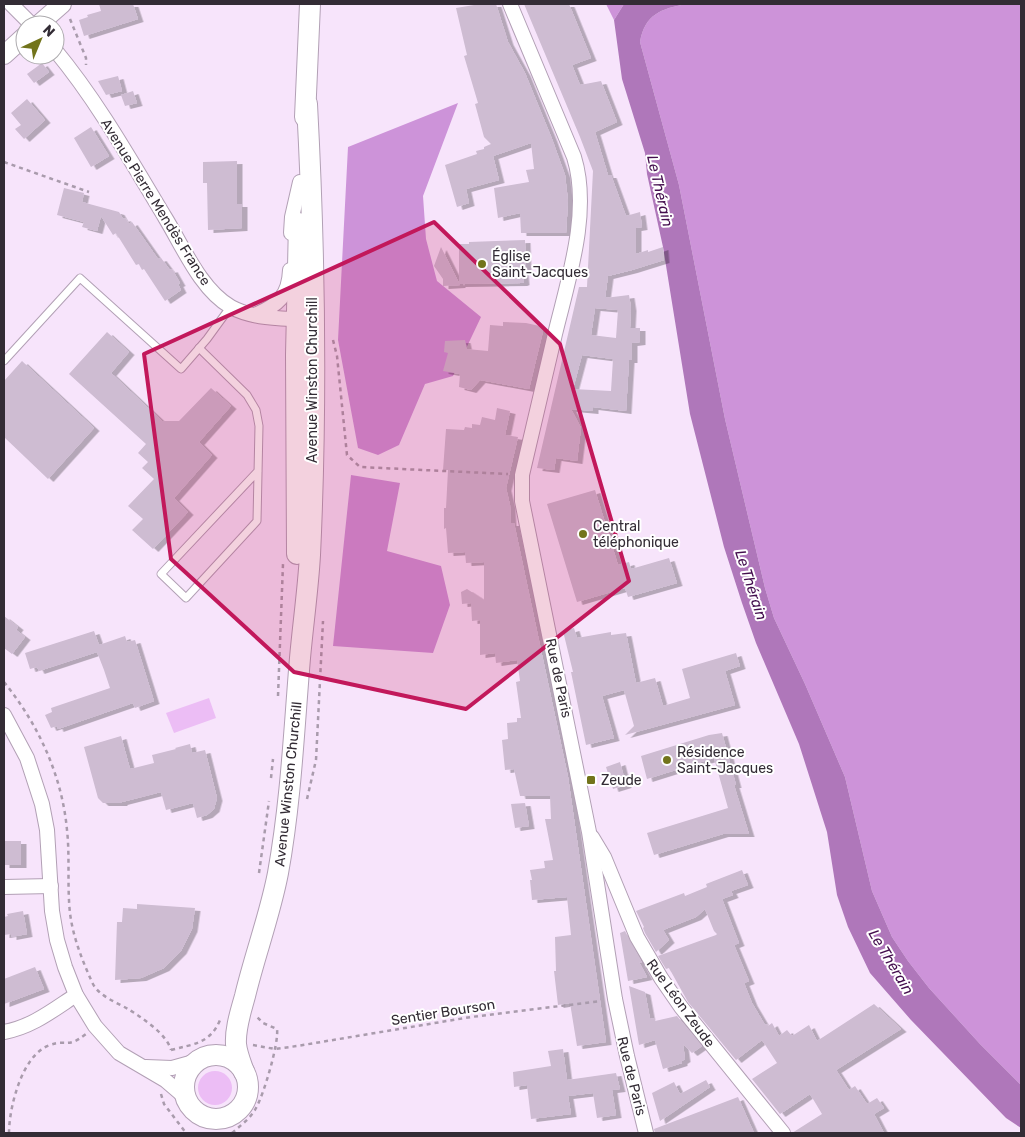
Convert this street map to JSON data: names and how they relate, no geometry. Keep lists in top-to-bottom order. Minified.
{"streets":{"main road":["Avenue Winston Churchill"],"street":["Avenue Pierre Mendès France","Rue de Paris","Rue Léon Zeude"],"path":["Sentier Bourson"]},"crossings":[["Avenue Pierre Mendès France","Avenue Winston Churchill"],["Rue de Paris","Rue Léon Zeude"],["Rue de Paris","Sentier Bourson"]],"water":["Le Thérain"],"places":{"other":["Église Saint-Jacques","Central téléphonique","Résidence Saint-Jacques"],"transit":["Zeude"]},"north":"top right"}
